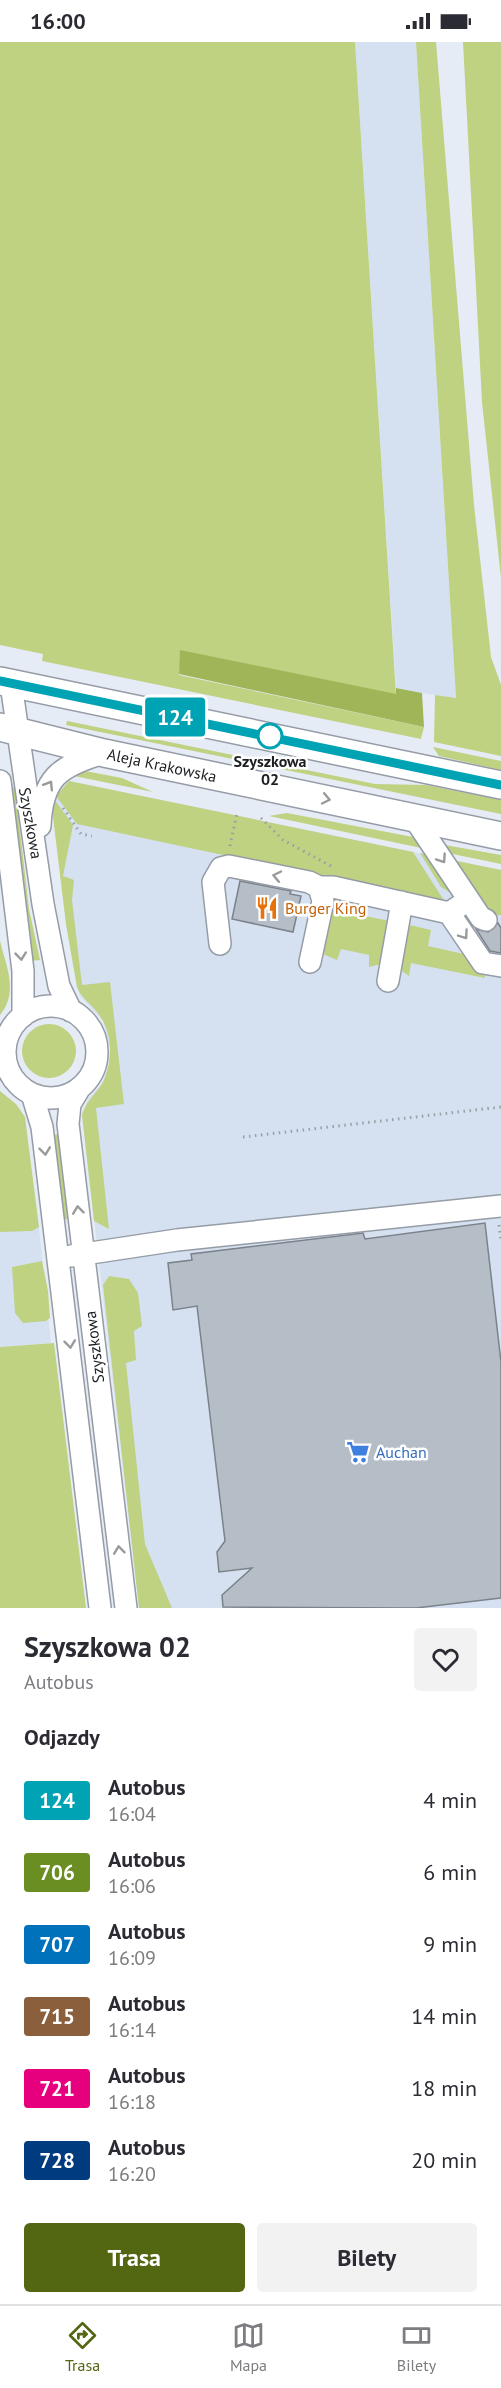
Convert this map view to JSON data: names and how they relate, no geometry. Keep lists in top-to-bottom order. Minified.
{"streets":{"main road":["Aleja Krakowska"],"street":["Szyszkowa"]},"crossings":[["Aleja Krakowska","Szyszkowa"]],"places":{"other":["Szyszkowa 02"],"restaurant":["Burger King"],"supermarket":["Auchan"]},"lines":["bus line 124"],"page":{"status":"16:00","on_map":"124","heading":[["Szyszkowa 02","Autobus"],"Odjazdy"],"list":[{"mark":"124","name":"Autobus","note":"16:04","value":"4 min"},{"mark":"706","name":"Autobus","note":"16:06","value":"6 min"},{"mark":"707","name":"Autobus","note":"16:09","value":"9 min"},{"mark":"715","name":"Autobus","note":"16:14","value":"14 min"},{"mark":"721","name":"Autobus","note":"16:18","value":"18 min"},{"mark":"728","name":"Autobus","note":"16:20","value":"20 min"}],"buttons":["Trasa","Bilety"],"tabs":["Trasa","Mapa","Bilety"]}}
